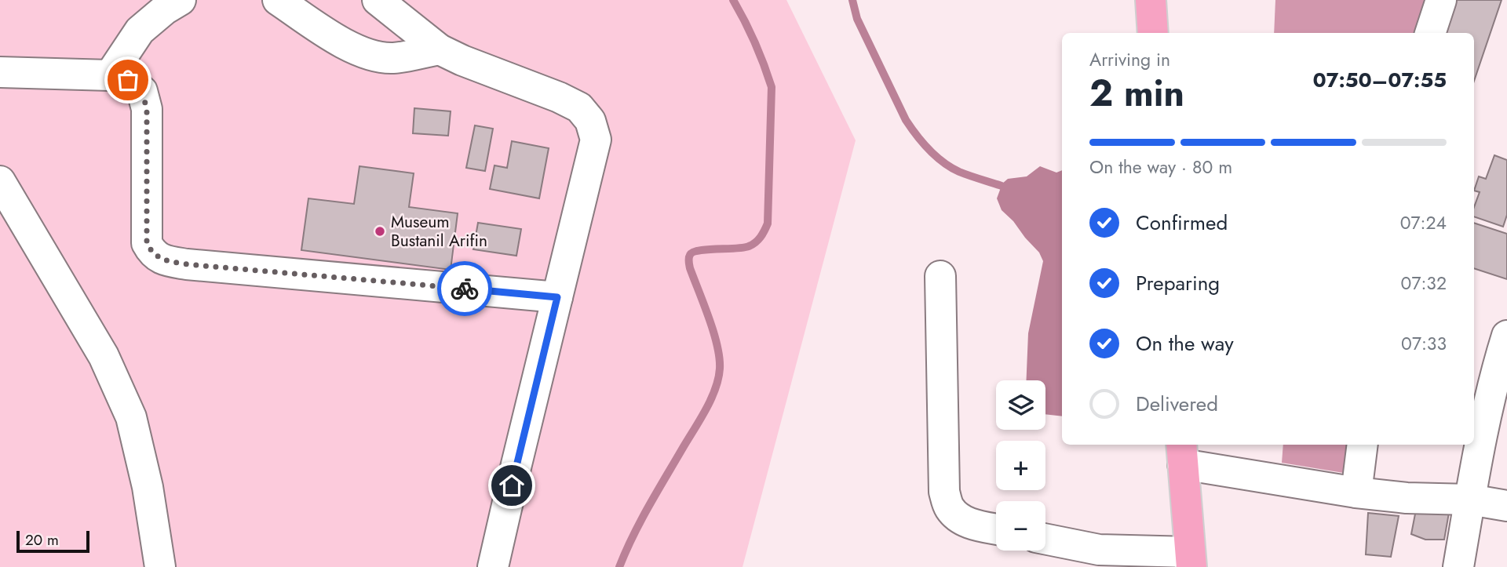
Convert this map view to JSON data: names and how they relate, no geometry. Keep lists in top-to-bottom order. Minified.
{"places":["Museum Bustanil Arifin"],"scale_bar":"20 m","page":{"heading":["2 min","Arriving in","07:50–07:55"],"bar":"On the way · 80 m","list":[["Confirmed","07:24"],["Preparing","07:32"],["On the way","07:33"],"Delivered"],"map_buttons":["+","−"],"scale":"20 m"}}
